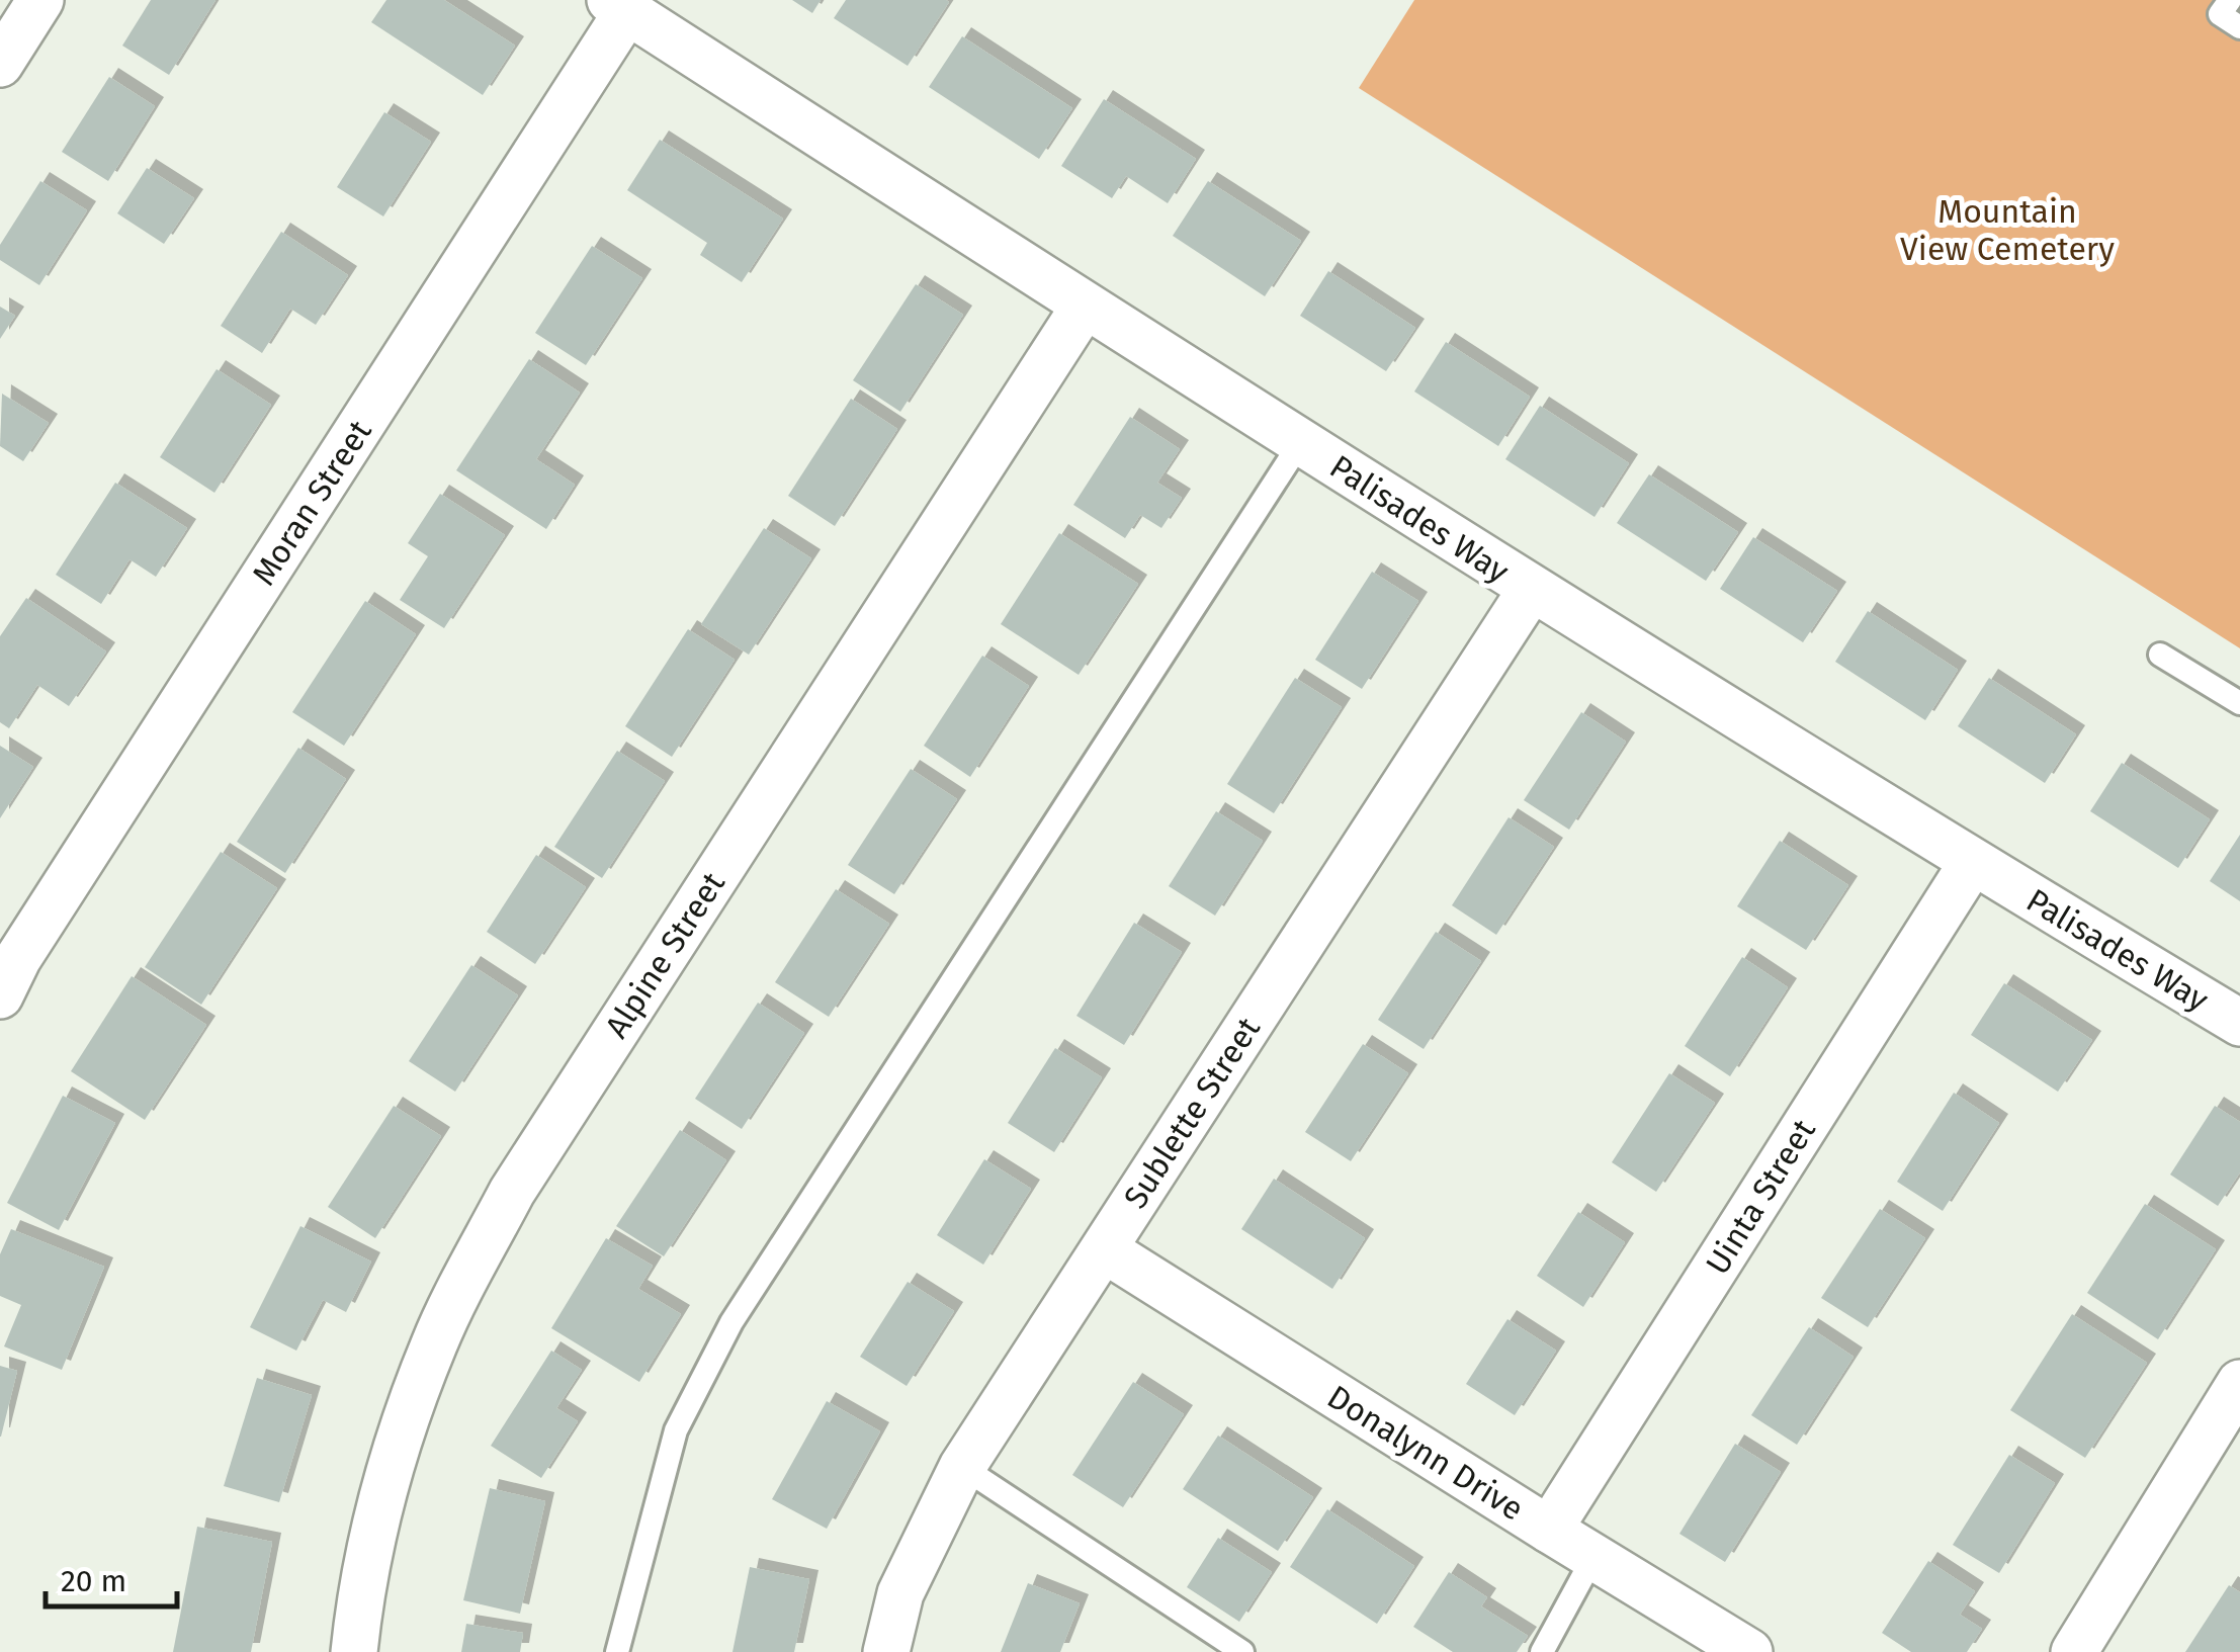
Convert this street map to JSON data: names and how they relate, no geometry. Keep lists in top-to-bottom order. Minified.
{"streets":{"street":["Moran Street","Palisades Way","Alpine Street","Sublette Street","Uinta Street","Donalynn Drive"]},"crossings":[["Moran Street","Palisades Way"],["Palisades Way","Alpine Street"],["Palisades Way","Sublette Street"],["Palisades Way","Uinta Street"],["Sublette Street","Donalynn Drive"],["Uinta Street","Donalynn Drive"]],"parks":["Mountain View Cemetery"],"scale_bar":"20 m"}
